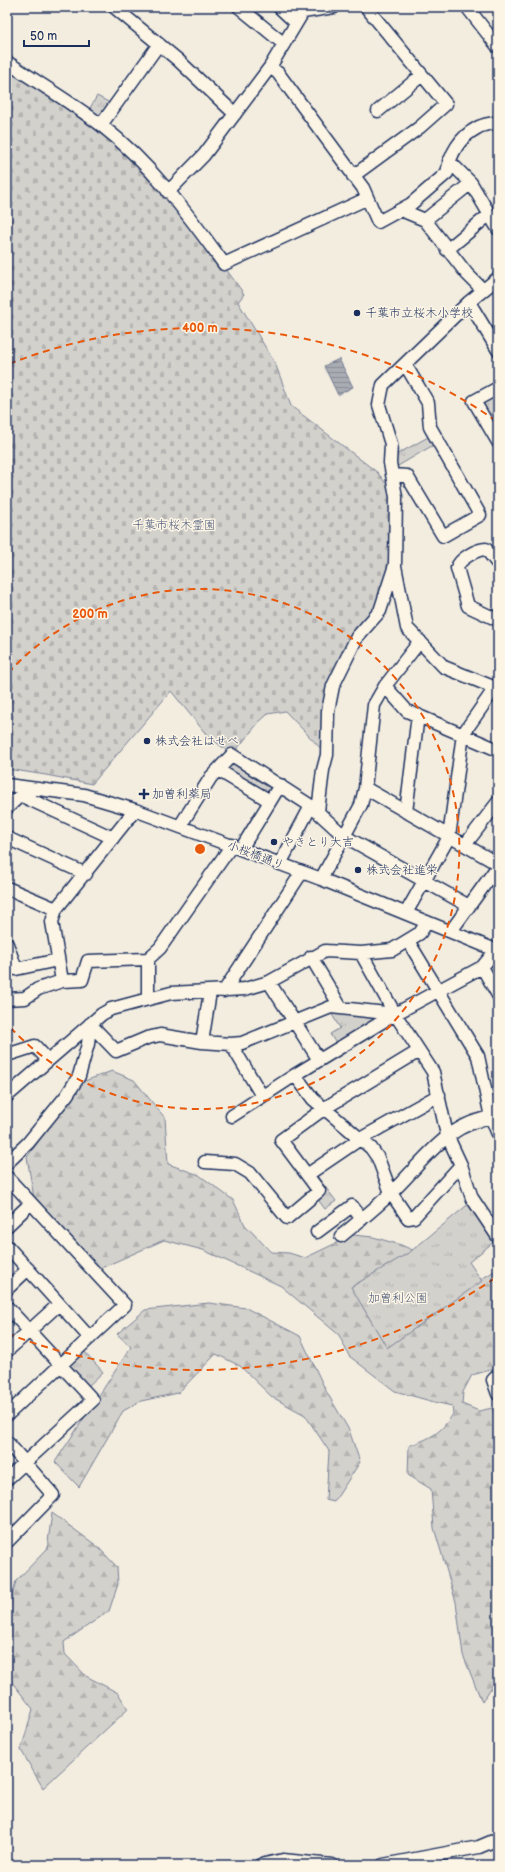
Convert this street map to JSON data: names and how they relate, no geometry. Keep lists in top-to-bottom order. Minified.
{"streets":{"street":["小桜橋通り"]},"parks":["千葉市桜木霊園","加曽利公園"],"places":{"other":["千葉市立桜木小学校","株式会社はせべ","やきとり大吉","株式会社進栄"],"health":["加曽利薬局"]},"scale_bar":"50 m","rings":["400 m","200 m"]}
